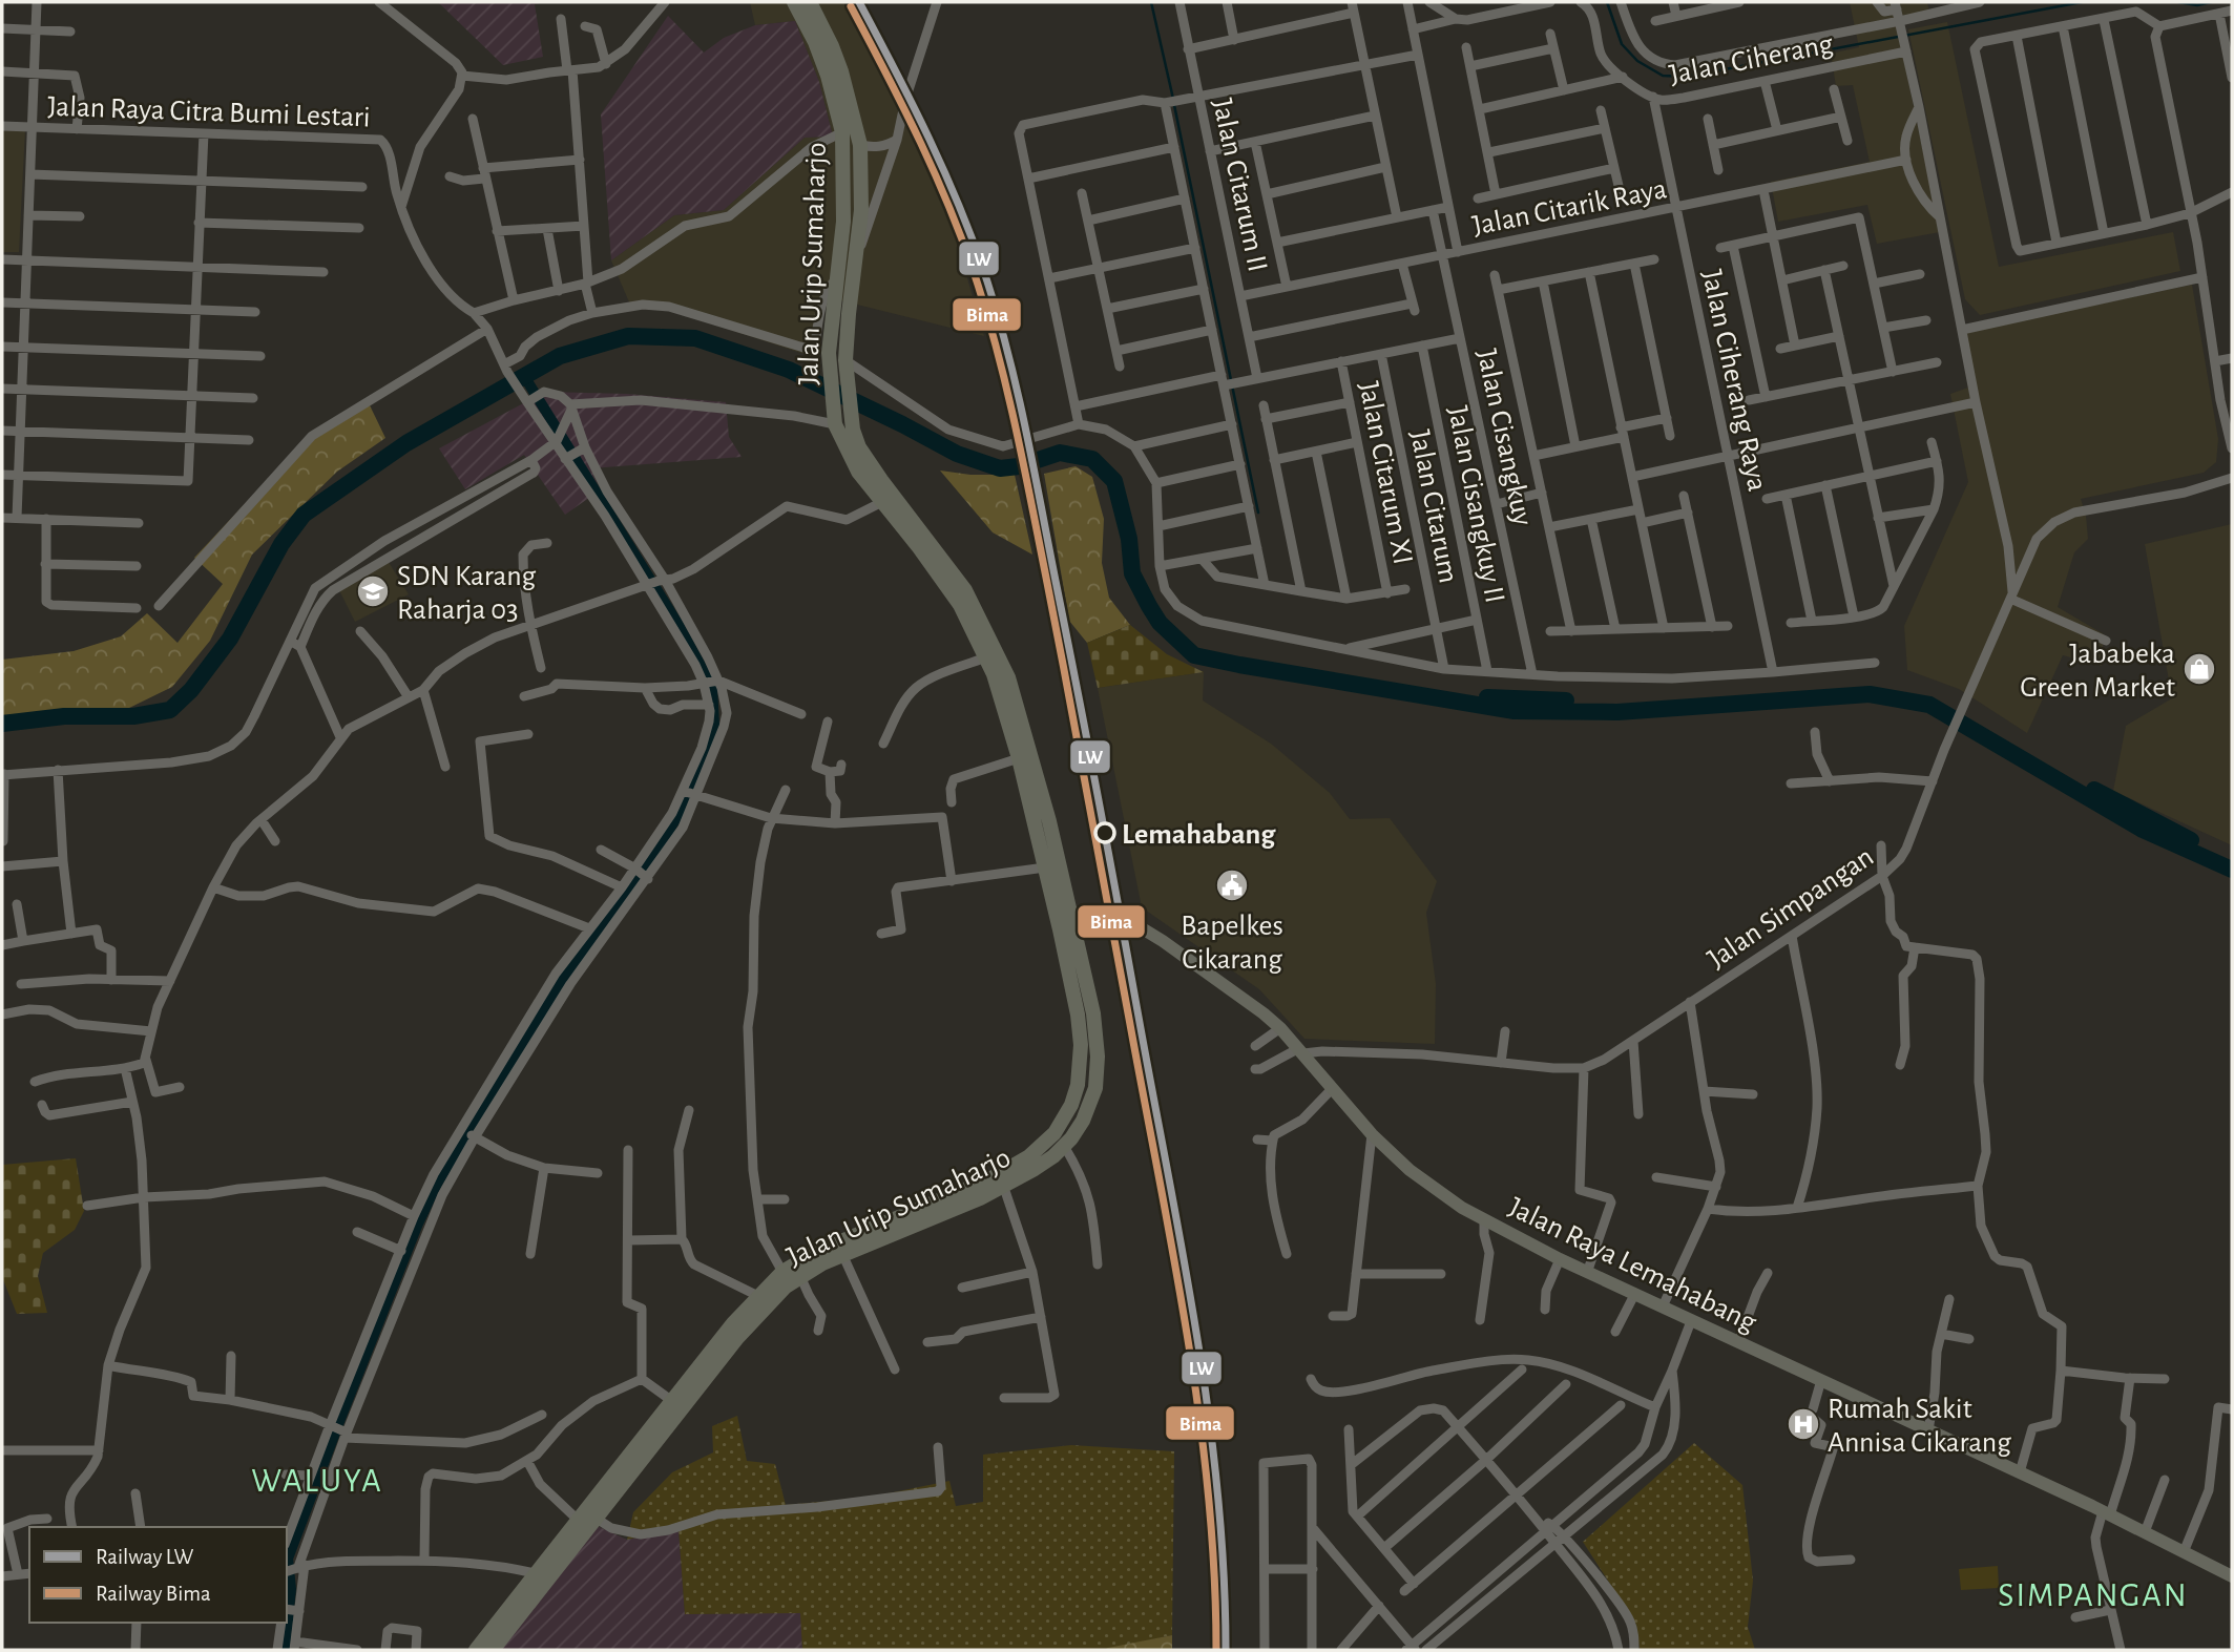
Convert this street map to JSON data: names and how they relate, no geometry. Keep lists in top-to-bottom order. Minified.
{"streets":{"highway":["Jalan Urip Sumaharjo"],"main road":["Jalan Raya Lemahabang"],"street":["Jalan Ciherang","Jalan Raya Citra Bumi Lestari","Jalan Citarum II","Jalan Citarik Raya","Jalan Ciherang Raya","Jalan Cisangkuy","Jalan Citarum XI","Jalan Cisangkuy II","Jalan Citarum","Jalan Simpangan"]},"crossings":[["Jalan Ciherang","Jalan Ciherang Raya"],["Jalan Citarum II","Jalan Citarik Raya"],["Jalan Citarik Raya","Jalan Ciherang Raya"],["Jalan Citarik Raya","Jalan Cisangkuy"],["Jalan Urip Sumaharjo","Jalan Raya Lemahabang"],["Jalan Simpangan","Jalan Raya Lemahabang"]],"districts":["WALUYA","SIMPANGAN"],"places":{"school or university":["SDN Karang Raharja 03"],"shop":["Jababeka Green Market"],"other":["Lemahabang"],"public building":["Bapelkes Cikarang"],"hospital":["Rumah Sakit Annisa Cikarang"]},"lines":["rail line LW","rail line Bima"],"legend":["Railway LW","Railway Bima"]}
